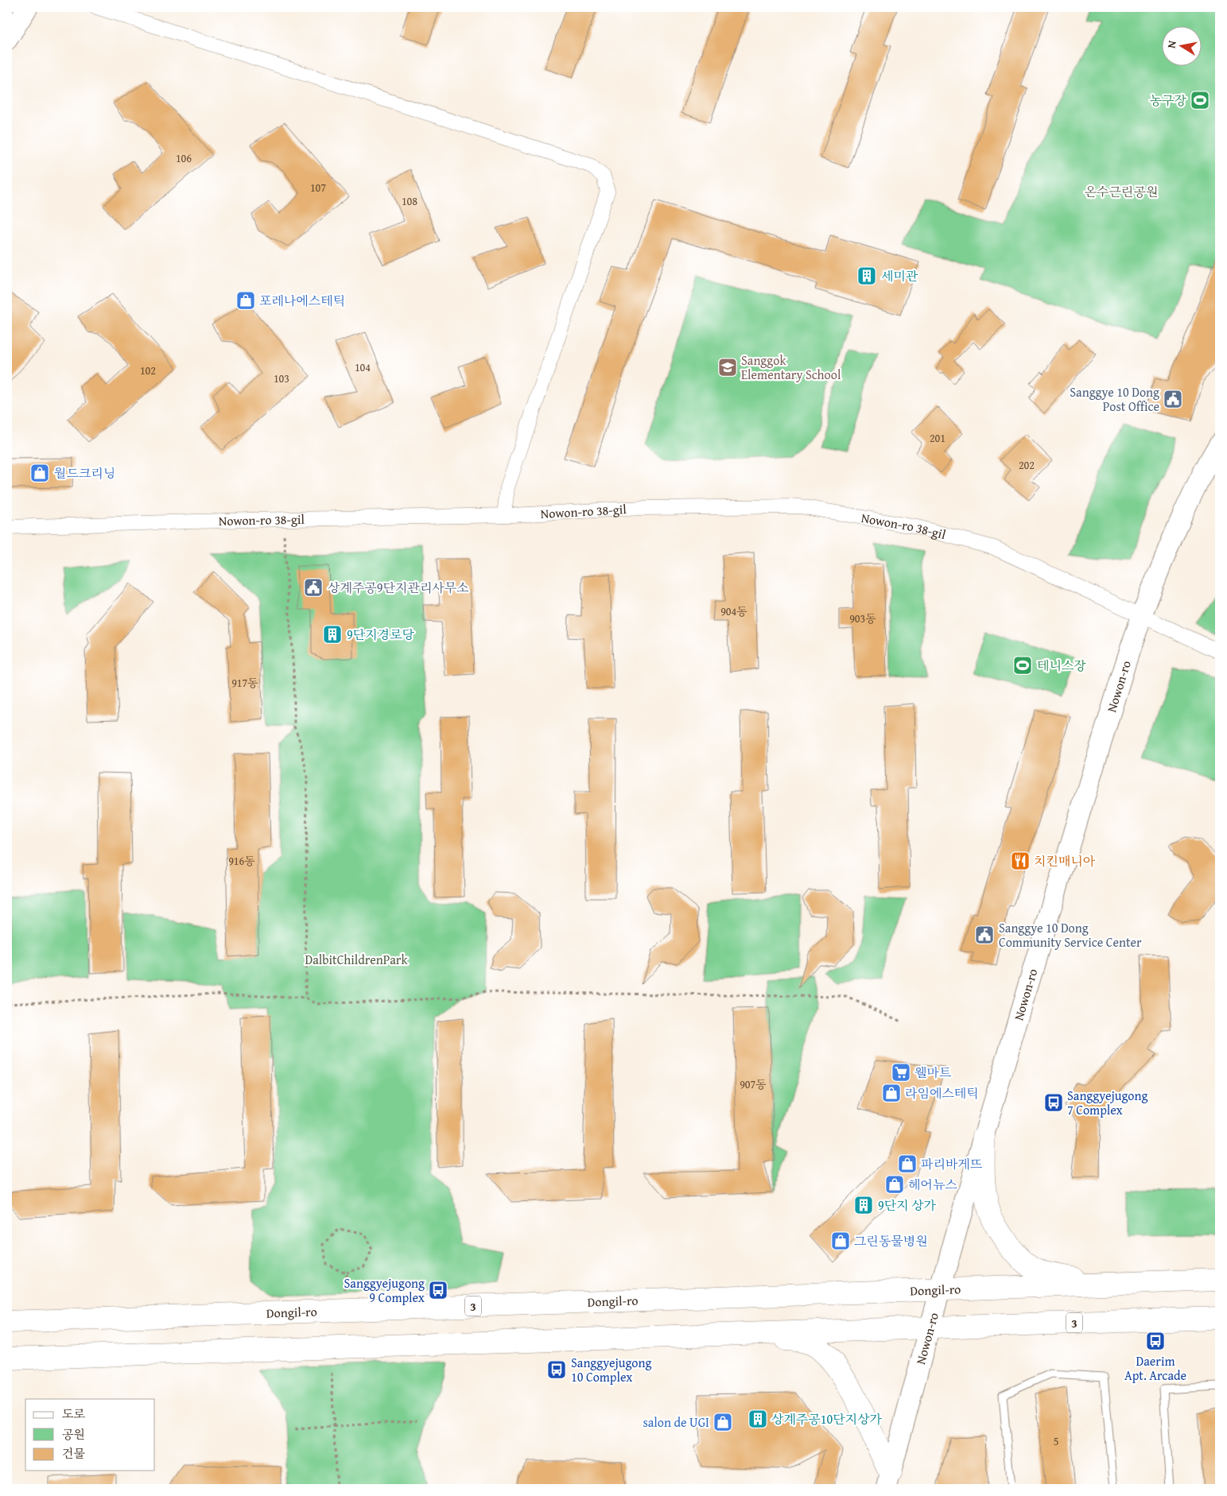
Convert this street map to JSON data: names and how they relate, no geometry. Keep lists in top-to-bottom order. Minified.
{"streets":{"main road":["Nowon-ro","Dongil-ro","3"],"street":["Nowon-ro 38-gil"]},"crossings":[["Nowon-ro 38-gil","Nowon-ro"],["Nowon-ro","Dongil-ro"],["Nowon-ro","3"]],"parks":["온수근린공원","DalbitChildrenPark"],"places":{"sports":["농구장","테니스장"],"building":["세미관","9단지경로당","9단지 상가","상계주공10단지상가"],"shop":["포레나에스테틱","월드크리닝","라임에스테틱","파리바게뜨","헤어뉴스","그린동물병원","salon de UGI"],"school or university":["Sanggok Elementary School"],"public building":["Sanggye 10 Dong Post Office","상계주공9단지관리사무소","Sanggye 10 Dong Community Service Center"],"restaurant":["치킨매니아"],"supermarket":["웰마트"],"bus stop":["Sanggyejugong 7 Complex","Sanggyejugong 9 Complex","Daerim Apt. Arcade","Sanggyejugong 10 Complex"]},"house_numbers":["106","107","108","104","102","103","201","202","904동","903동","917동","916동","907동","5"],"legend":["도로","공원","건물"],"north":"left"}
